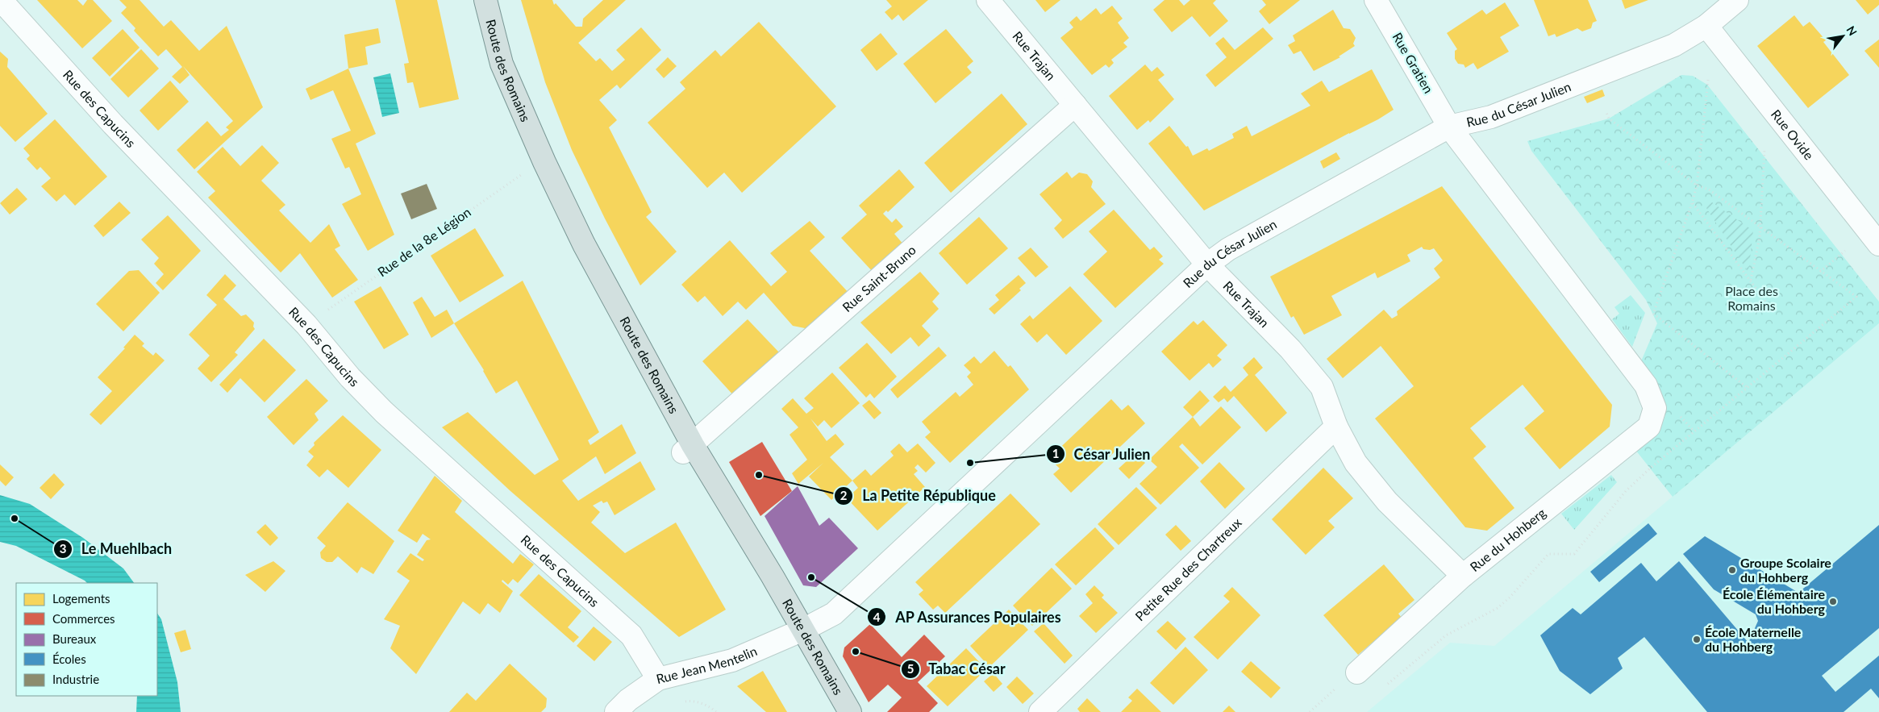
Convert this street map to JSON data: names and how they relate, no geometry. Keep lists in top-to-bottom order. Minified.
{"streets":{"main road":["Route des Romains"],"street":["Rue Trajan","Rue Gratien","Rue du César Julien","Rue des Capucins","Rue Ovide","Rue Saint-Bruno","Rue du Hohberg","Petite Rue des Chartreux","Rue Jean Mentelin"],"path":["Rue de la 8e Légion"]},"crossings":[["Rue Trajan","Rue du César Julien"],["Rue Trajan","Rue Saint-Bruno"],["Rue Trajan","Rue du Hohberg"],["Rue Trajan","Petite Rue des Chartreux"],["Rue Gratien","Rue du César Julien"],["Rue Gratien","Rue du Hohberg"],["Route des Romains","Rue du César Julien"],["Route des Romains","Rue de la 8e Légion"],["Route des Romains","Rue Saint-Bruno"],["Route des Romains","Rue Jean Mentelin"],["Rue du César Julien","Rue Ovide"],["Rue du César Julien","Rue du Hohberg"],["Rue du César Julien","Rue Jean Mentelin"],["Rue des Capucins","Rue de la 8e Légion"],["Rue des Capucins","Rue Jean Mentelin"]],"parks":["Place des Romains"],"places":["César Julien","La Petite République","Le Muehlbach","Groupe Scolaire du Hohberg","AP Assurances Populaires","École Élémentaire du Hohberg","École Maternelle du Hohberg","Tabac César"],"legend":["Logements","Commerces","Bureaux","Écoles","Industrie"],"north":"top right"}
